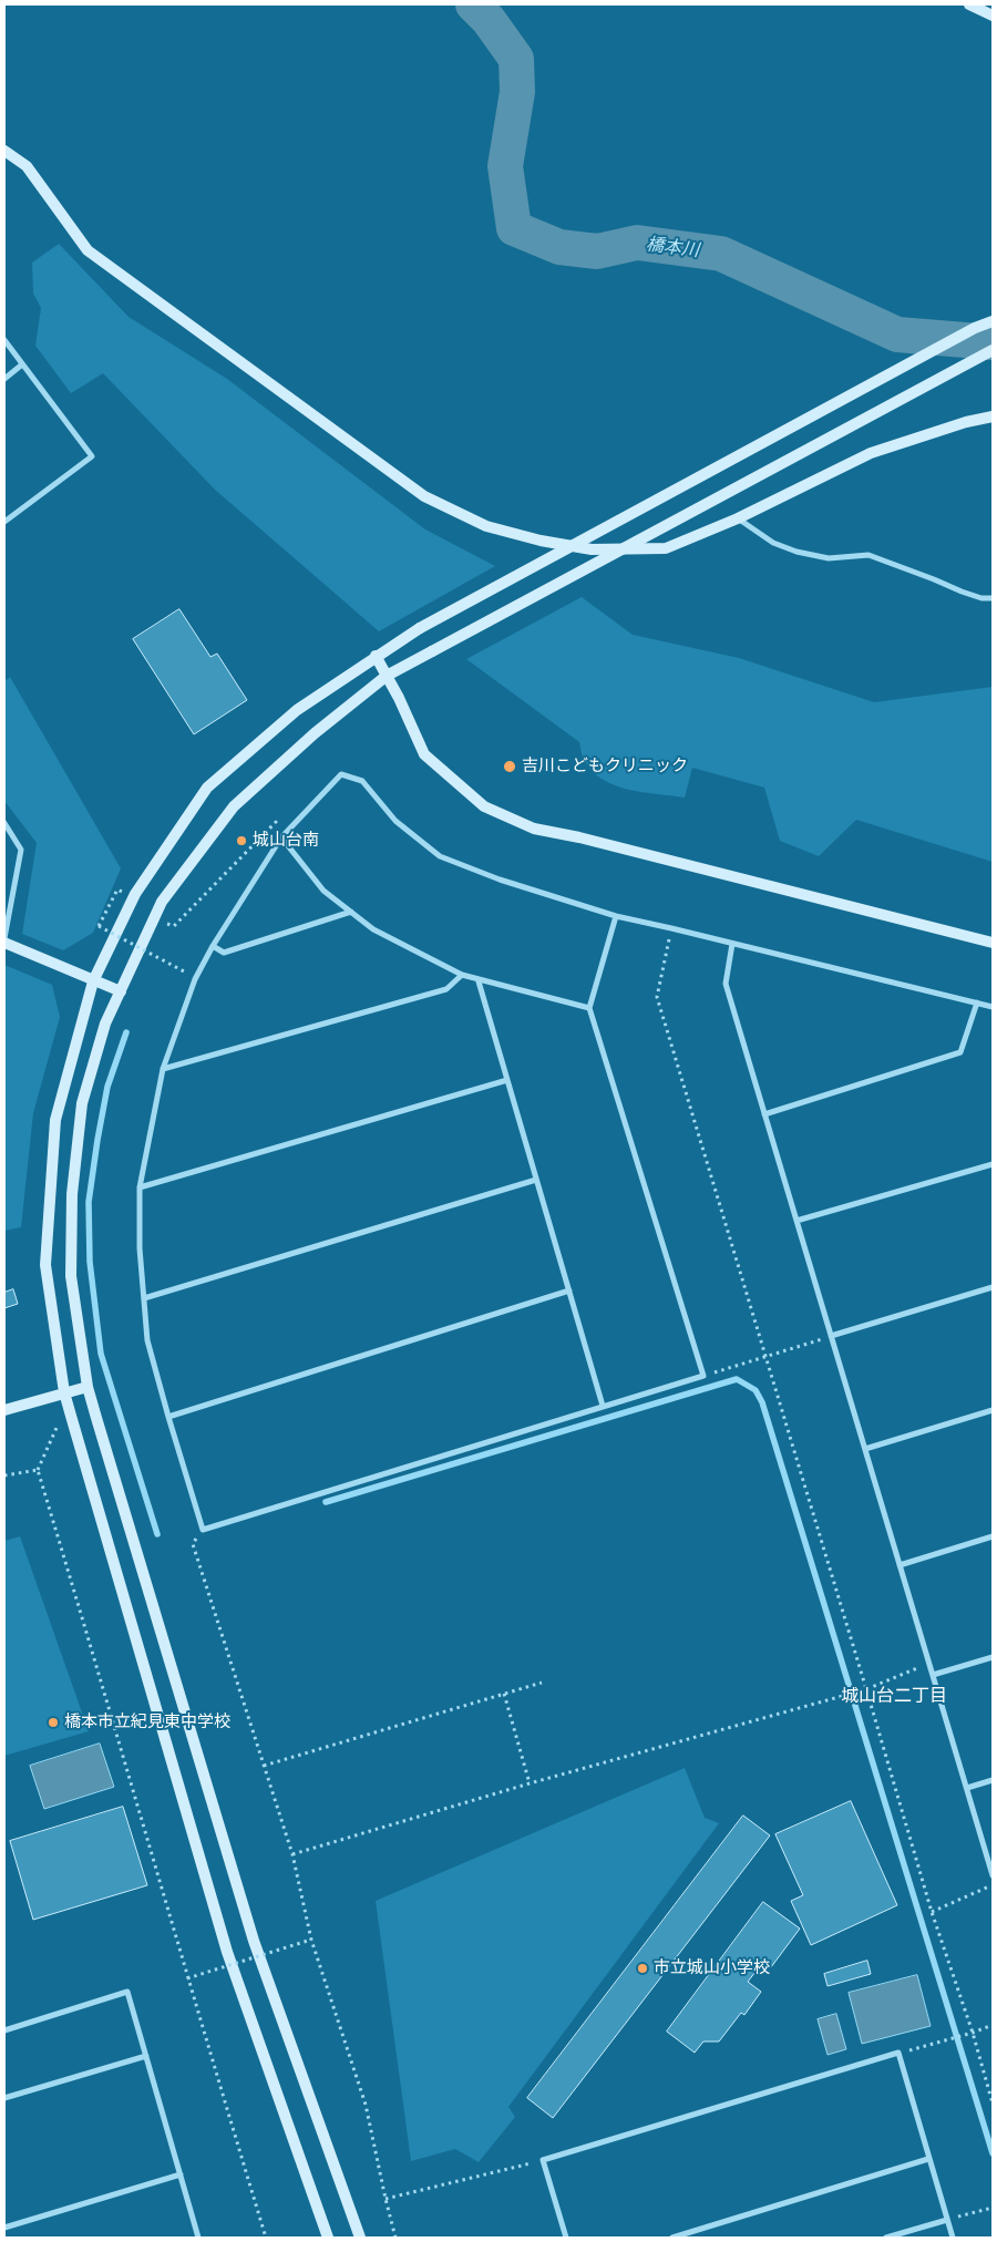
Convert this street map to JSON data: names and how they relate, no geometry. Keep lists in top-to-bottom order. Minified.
{"districts":["城山台二丁目"],"water":["橋本川"],"places":["吉川こどもクリニック","城山台南","橋本市立紀見東中学校","市立城山小学校"]}
